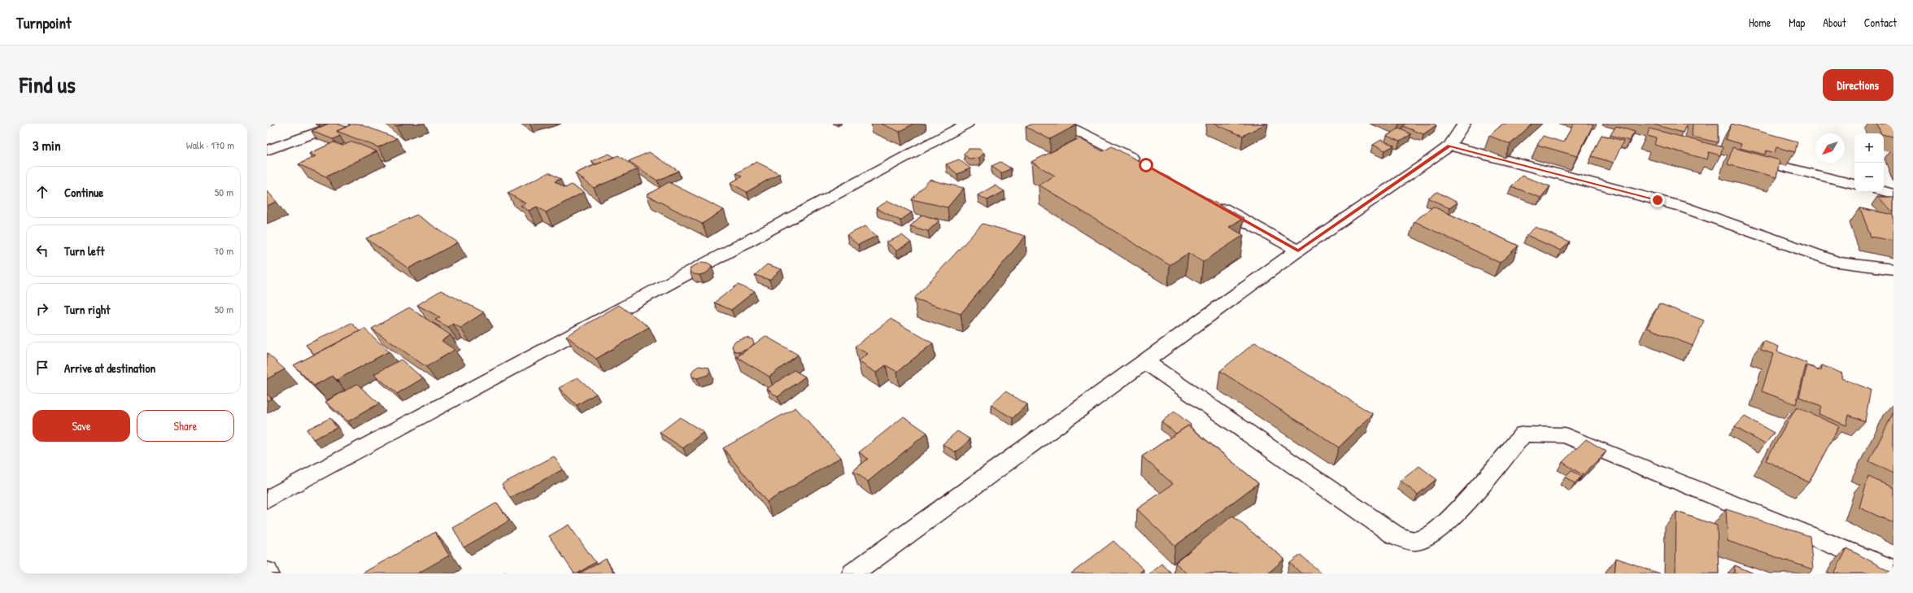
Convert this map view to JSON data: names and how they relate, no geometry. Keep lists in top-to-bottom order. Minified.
{"north":"bottom left","page":{"header":"Turnpoint","nav":["Home","Map","About","Contact"],"title":"Find us","buttons":["Directions",["Save","Share"]],"heading":["3 min","Walk · 170 m"],"map_buttons":["+","−"],"list":[["Continue","50 m"],["Turn left","70 m"],["Turn right","50 m"],"Arrive at destination"]}}
